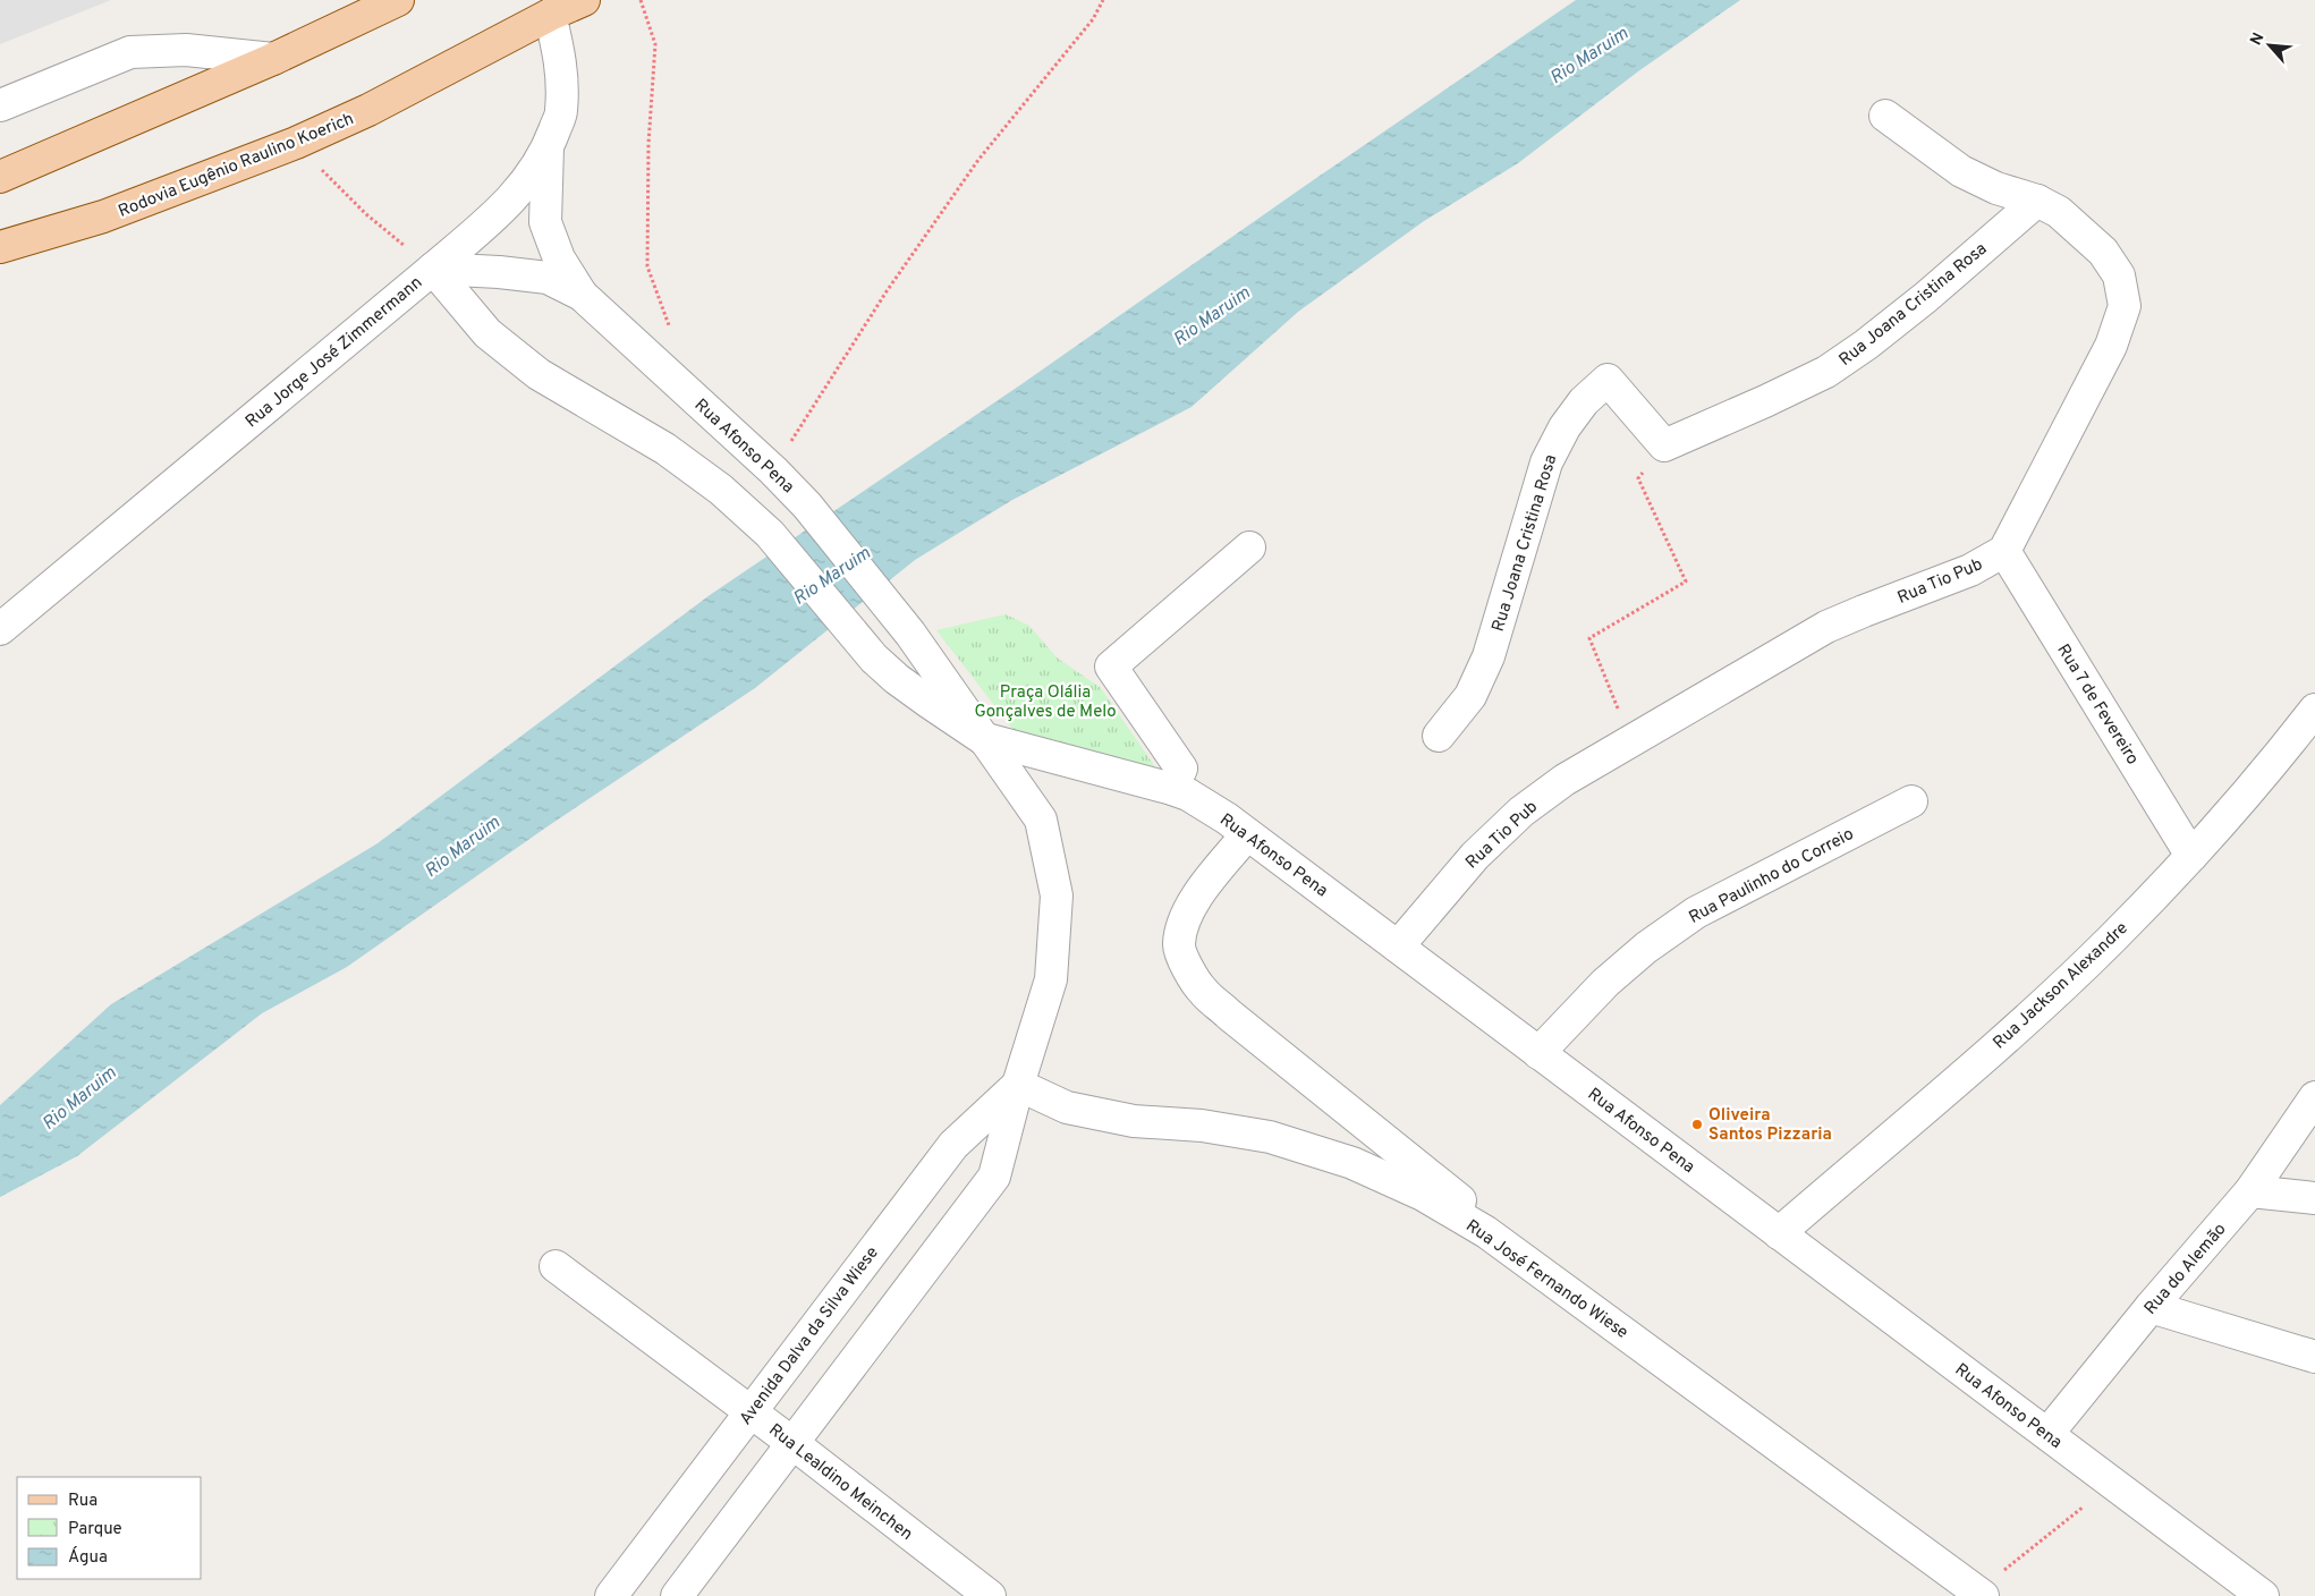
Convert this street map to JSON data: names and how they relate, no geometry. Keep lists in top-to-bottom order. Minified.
{"streets":{"main road":["Rodovia Eugênio Raulino Koerich"],"street":["Rua Joana Cristina Rosa","Rua Jorge José Zimmermann","Rua Afonso Pena","Rua Tio Pub","Rua 7 de Fevereiro","Rua Paulinho do Correio","Rua Jackson Alexandre","Rua do Alemão","Rua José Fernando Wiese","Avenida Dalva da Silva Wiese","Rua Lealdino Meinchen"]},"crossings":[["Rodovia Eugênio Raulino Koerich","Rua Jorge José Zimmermann"],["Rua Joana Cristina Rosa","Rua Tio Pub"],["Rua Jorge José Zimmermann","Rua Afonso Pena"],["Rua Afonso Pena","Rua Tio Pub"],["Rua Afonso Pena","Rua Paulinho do Correio"],["Rua Afonso Pena","Rua Jackson Alexandre"],["Rua Afonso Pena","Rua do Alemão"],["Rua Afonso Pena","Avenida Dalva da Silva Wiese"],["Rua Tio Pub","Rua 7 de Fevereiro"],["Rua 7 de Fevereiro","Rua Jackson Alexandre"],["Rua José Fernando Wiese","Avenida Dalva da Silva Wiese"],["Avenida Dalva da Silva Wiese","Rua Lealdino Meinchen"]],"water":["Rio Maruim"],"parks":["Praça Olália Gonçalves de Melo"],"places":["Oliveira Santos Pizzaria"],"legend":["Rua","Parque","Água"],"north":"top left"}
